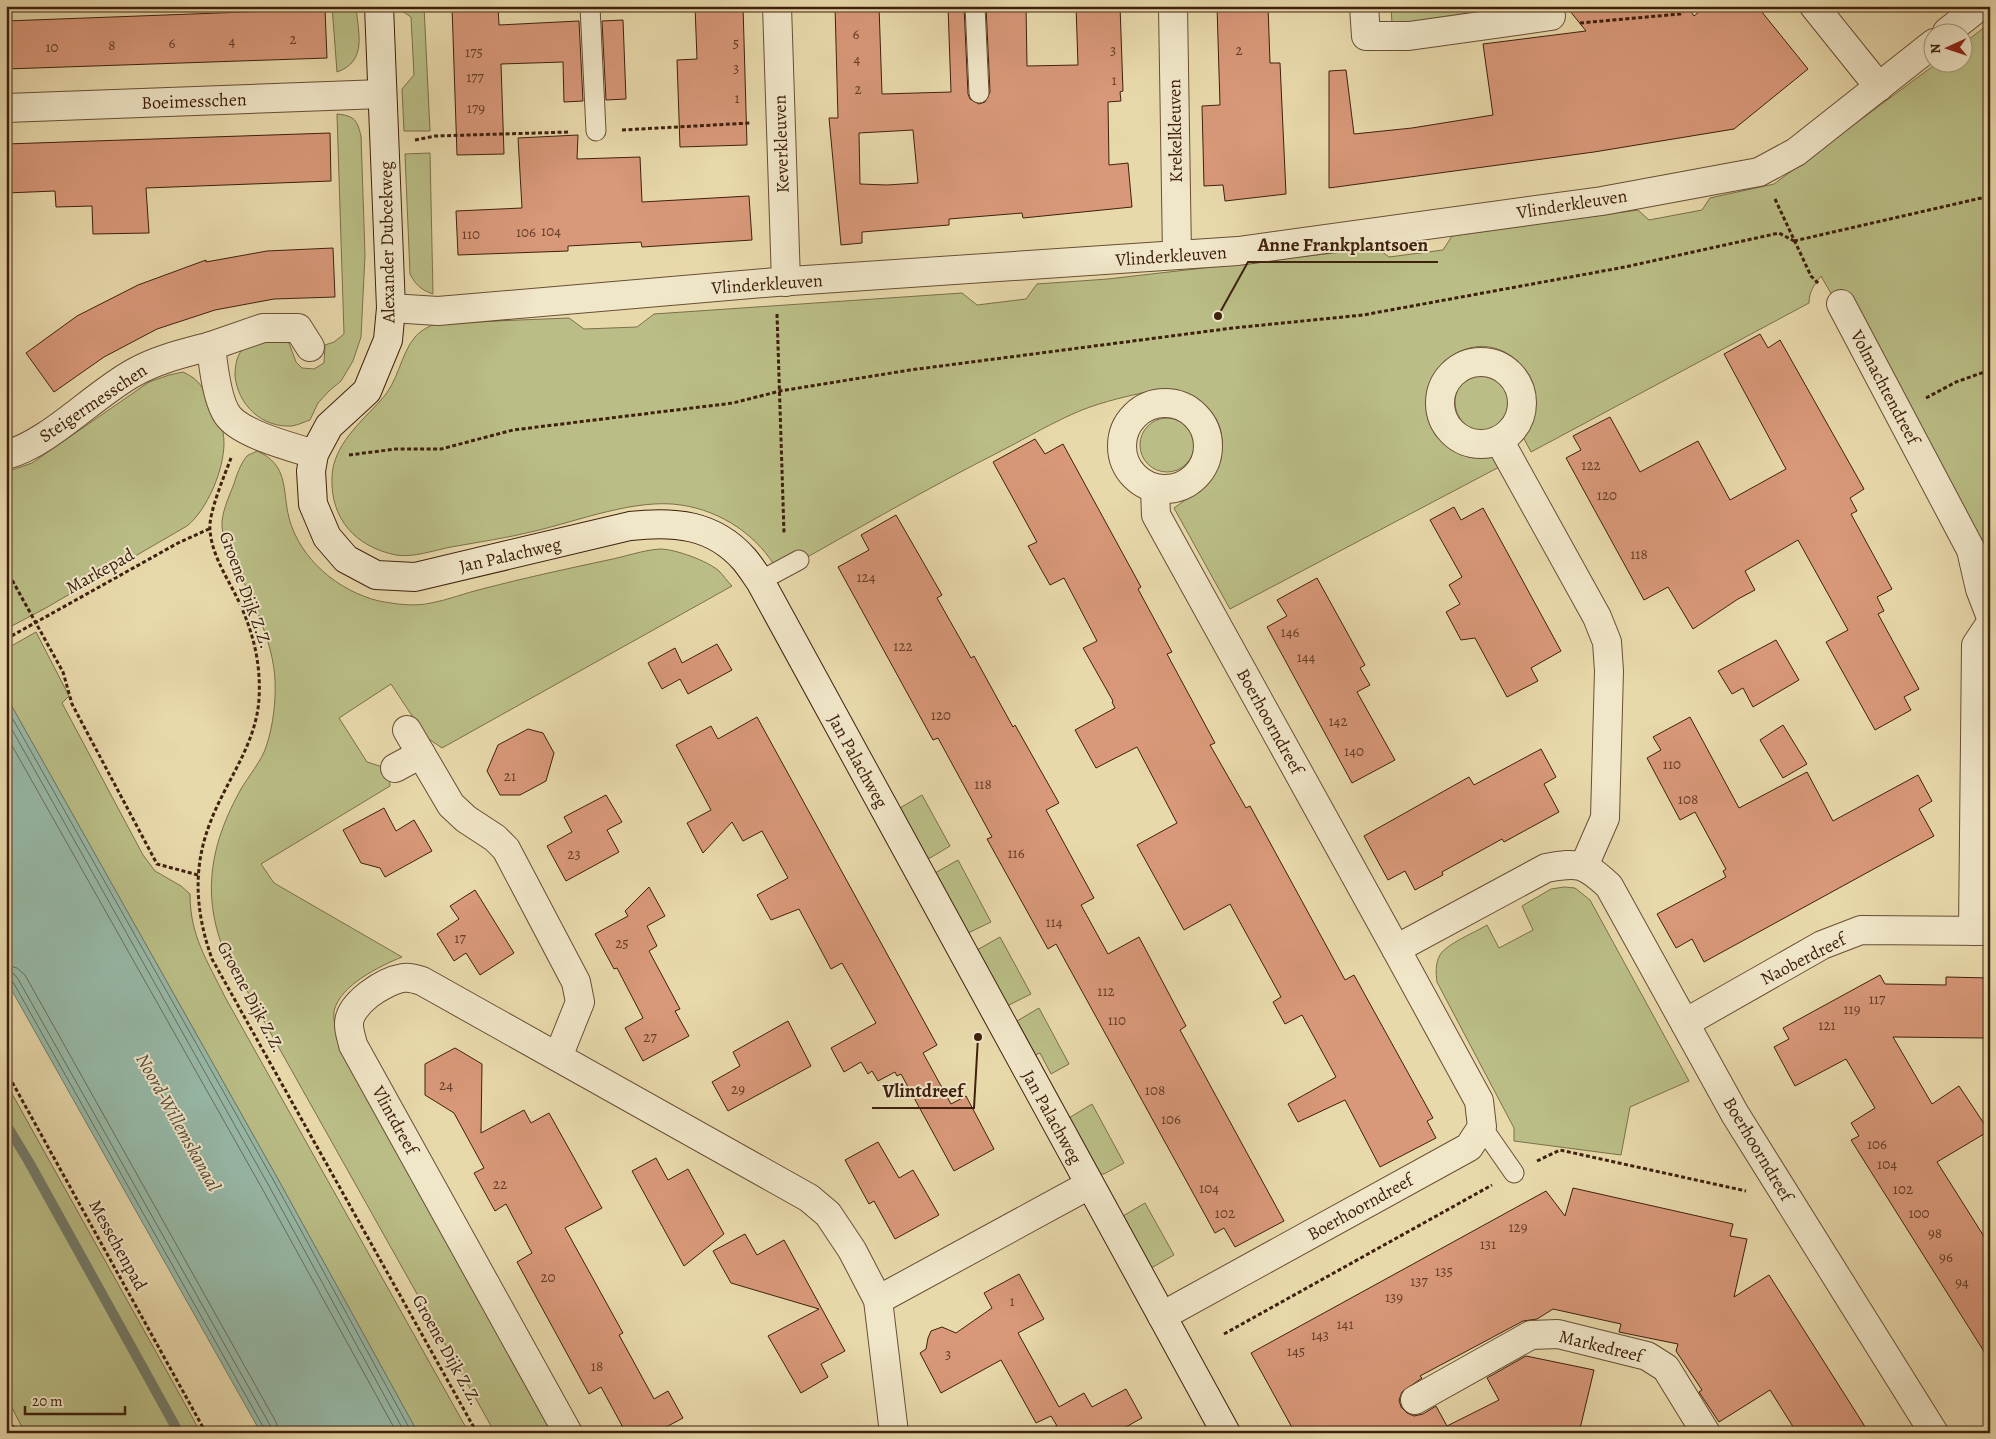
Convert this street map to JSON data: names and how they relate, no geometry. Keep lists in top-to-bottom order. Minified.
{"streets":{"street":["Boeimesschen","Krekelkleuven","Keverkleuven","Vlinderkleuven","Alexander Dubcekweg","Volmachtendreef","Steigermesschen","Jan Palachweg","Boerhoorndreef","Naoberdreef","Vlintdreef","Markedreef"],"path":["Markepad","Groene Dijk Z.Z.","Messchenpad"]},"crossings":[["Boeimesschen","Alexander Dubcekweg"],["Krekelkleuven","Vlinderkleuven"],["Keverkleuven","Vlinderkleuven"],["Vlinderkleuven","Alexander Dubcekweg"],["Alexander Dubcekweg","Jan Palachweg"],["Jan Palachweg","Boerhoorndreef"],["Markepad","Groene Dijk Z.Z."],["Boerhoorndreef","Naoberdreef"]],"water":["Noord-Willemskanaal"],"places":["Anne Frankplantsoen","Vlintdreef"],"house_numbers":["6","2","4","6","5","8","10","3","2","175","4","3","177","1","2","1","179","104","106","110","122","120","118","124","146","122","144","120","142","140","110","21","118","108","116","23","114","17","25","112","117","119","110","121","27","24","29","108","106","106","104","22","104","102","102","100","129","98","131","96","135","20","137","94","139","1","141","143","145","3","18"],"scale_bar":"20 m","north":"left"}
